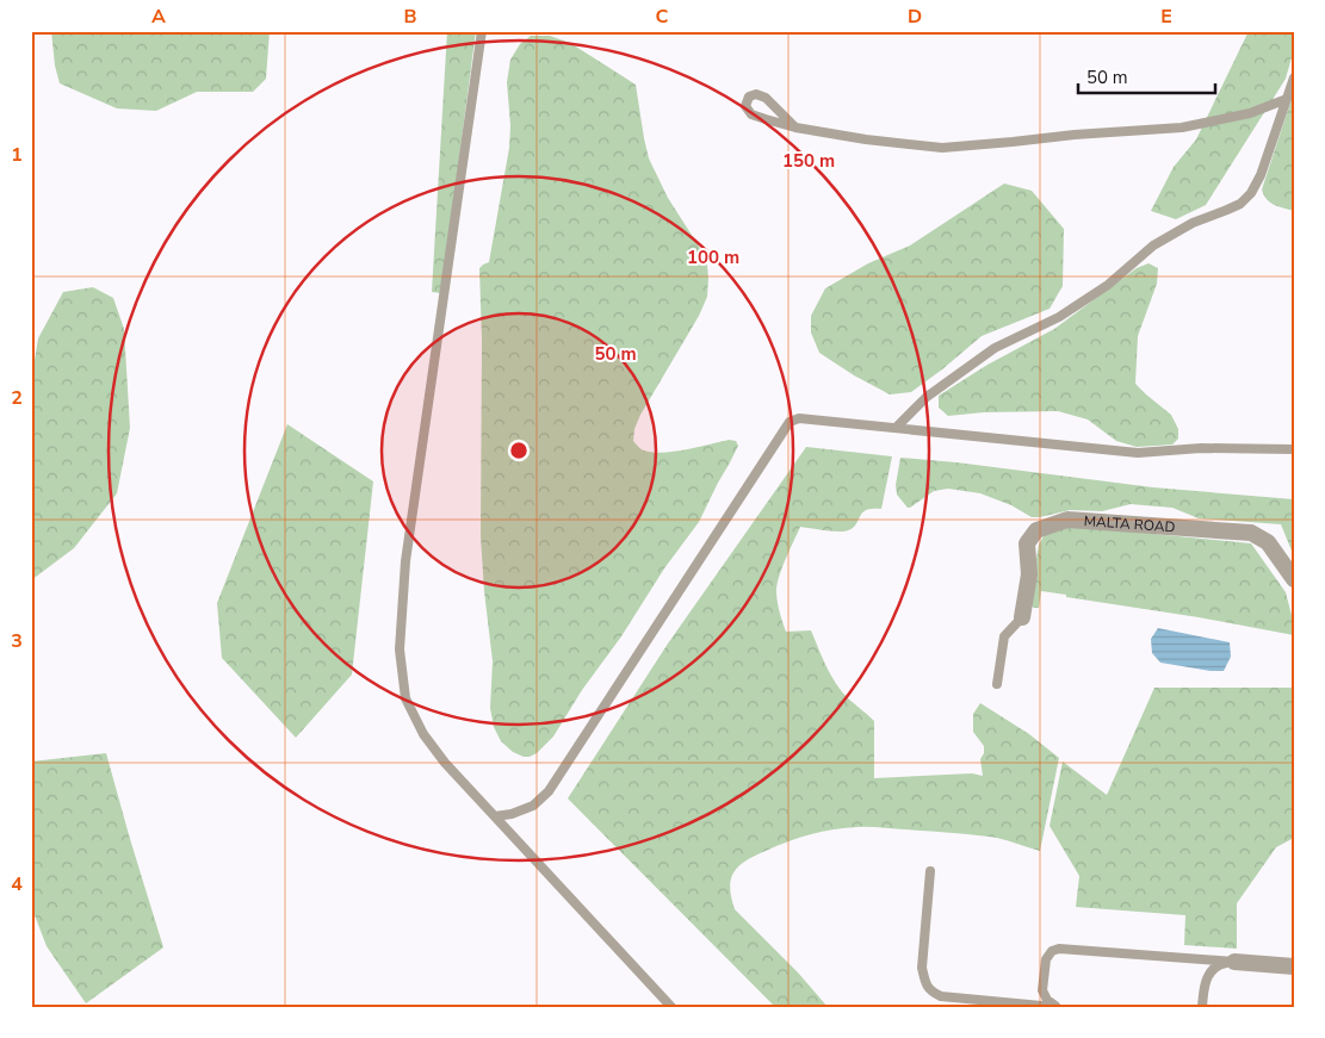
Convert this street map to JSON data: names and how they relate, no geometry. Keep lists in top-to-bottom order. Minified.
{"streets":{"street":["MALTA ROAD"]},"scale_bar":"50 m","grid":{"columns":["A","B","C","D","E"],"rows":["1","2","3","4"]},"rings":["150 m","100 m","50 m"]}
